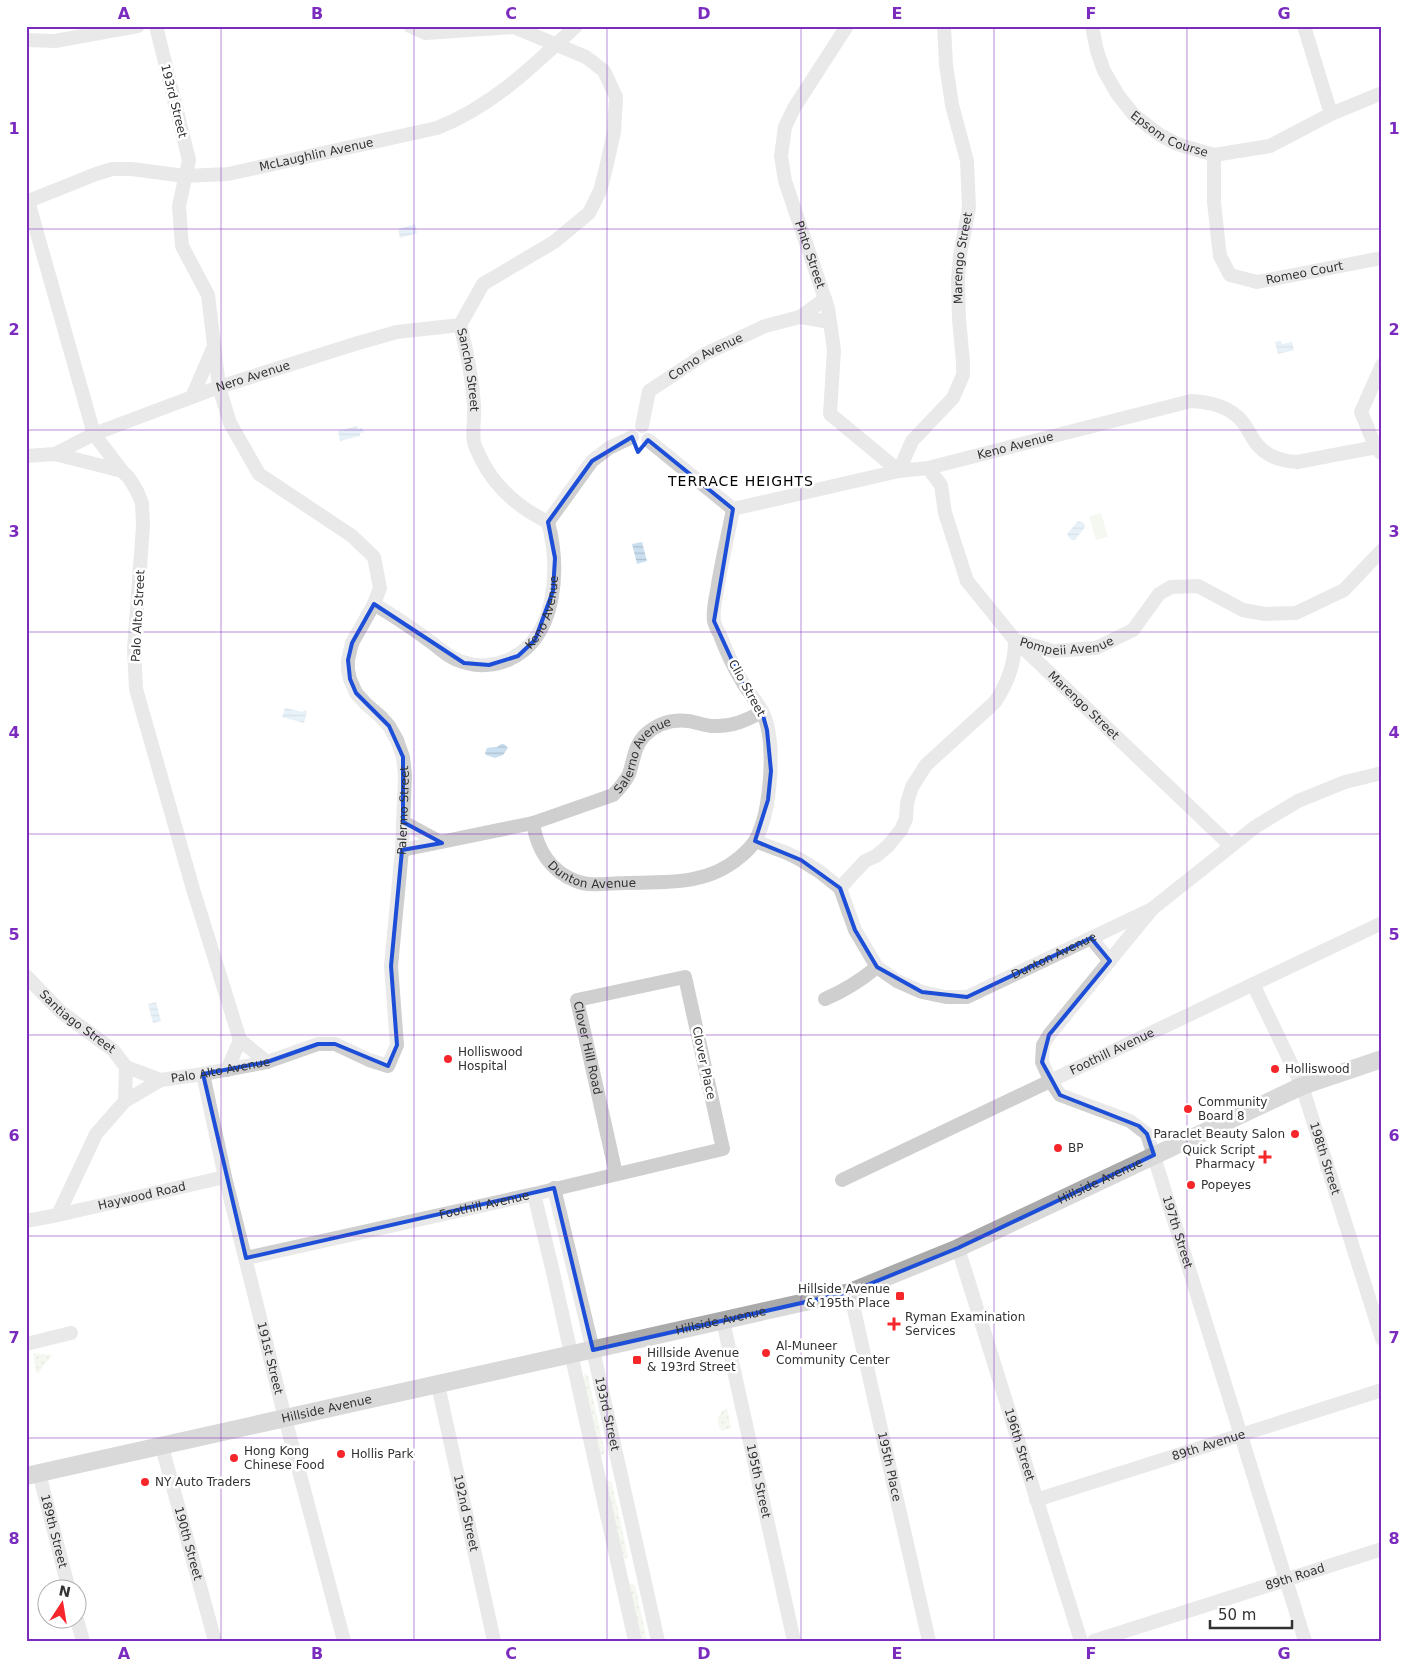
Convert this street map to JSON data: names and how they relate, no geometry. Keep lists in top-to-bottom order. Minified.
{"streets":{"main road":["Hillside Avenue"],"street":["193rd Street","Epsom Course","McLaughlin Avenue","Pinto Street","Marengo Street","Romeo Court","Como Avenue","Sancho Street","Nero Avenue","Keno Avenue","Palo Alto Street","Pompeii Avenue","Clio Street","Salerno Avenue","Palermo Street","Dunton Avenue","Santiago Street","Clover Hill Road","Foothill Avenue","Clover Place","Palo Alto Avenue","198th Street","Haywood Road","197th Street","191st Street","196th Street","89th Avenue","195th Place","195th Street","192nd Street","189th Street","190th Street","89th Road"]},"crossings":[["193rd Street","McLaughlin Avenue"],["193rd Street","Palermo Street"],["193rd Street","Foothill Avenue"],["193rd Street","Hillside Avenue"],["Epsom Course","Romeo Court"],["McLaughlin Avenue","Sancho Street"],["McLaughlin Avenue","Palo Alto Street"],["McLaughlin Avenue","Palermo Street"],["Pinto Street","Marengo Street"],["Pinto Street","Como Avenue"],["Pinto Street","Keno Avenue"],["Marengo Street","Keno Avenue"],["Marengo Street","Pompeii Avenue"],["Marengo Street","Dunton Avenue"],["Sancho Street","Nero Avenue"],["Sancho Street","Keno Avenue"],["Nero Avenue","Palo Alto Street"],["Nero Avenue","Palermo Street"],["Keno Avenue","Clio Street"],["Keno Avenue","Palermo Street"],["Pompeii Avenue","Dunton Avenue"],["Clio Street","Salerno Avenue"],["Clio Street","Dunton Avenue"],["Salerno Avenue","Palermo Street"],["Salerno Avenue","Dunton Avenue"],["Palermo Street","Palo Alto Avenue"],["Dunton Avenue","197th Street"],["Santiago Street","Palo Alto Avenue"],["Clover Hill Road","Foothill Avenue"],["Clover Hill Road","Clover Place"],["Foothill Avenue","Clover Place"],["Foothill Avenue","198th Street"],["Foothill Avenue","197th Street"],["Foothill Avenue","191st Street"],["Palo Alto Avenue","Haywood Road"],["Palo Alto Avenue","191st Street"],["198th Street","Hillside Avenue"],["Hillside Avenue","197th Street"],["Hillside Avenue","191st Street"],["Hillside Avenue","196th Street"],["Hillside Avenue","195th Place"],["Hillside Avenue","195th Street"],["Hillside Avenue","192nd Street"],["Hillside Avenue","189th Street"],["Hillside Avenue","190th Street"],["Haywood Road","191st Street"],["197th Street","89th Avenue"],["197th Street","89th Road"],["196th Street","89th Avenue"]],"districts":["TERRACE HEIGHTS"],"places":{"other":["Holliswood Hospital","Holliswood","Community Board 8","Paraclet Beauty Salon","BP","Popeyes","Al-Muneer Community Center","Hollis Park","Hong Kong Chinese Food","NY Auto Traders"],"health":["Quick Script Pharmacy","Ryman Examination Services"],"transit":["Hillside Avenue & 195th Place","Hillside Avenue & 193rd Street"]},"scale_bar":"50 m","north":"top","grid":{"columns":["A","B","C","D","E","F","G"],"rows":["1","2","3","4","5","6","7","8"]}}
